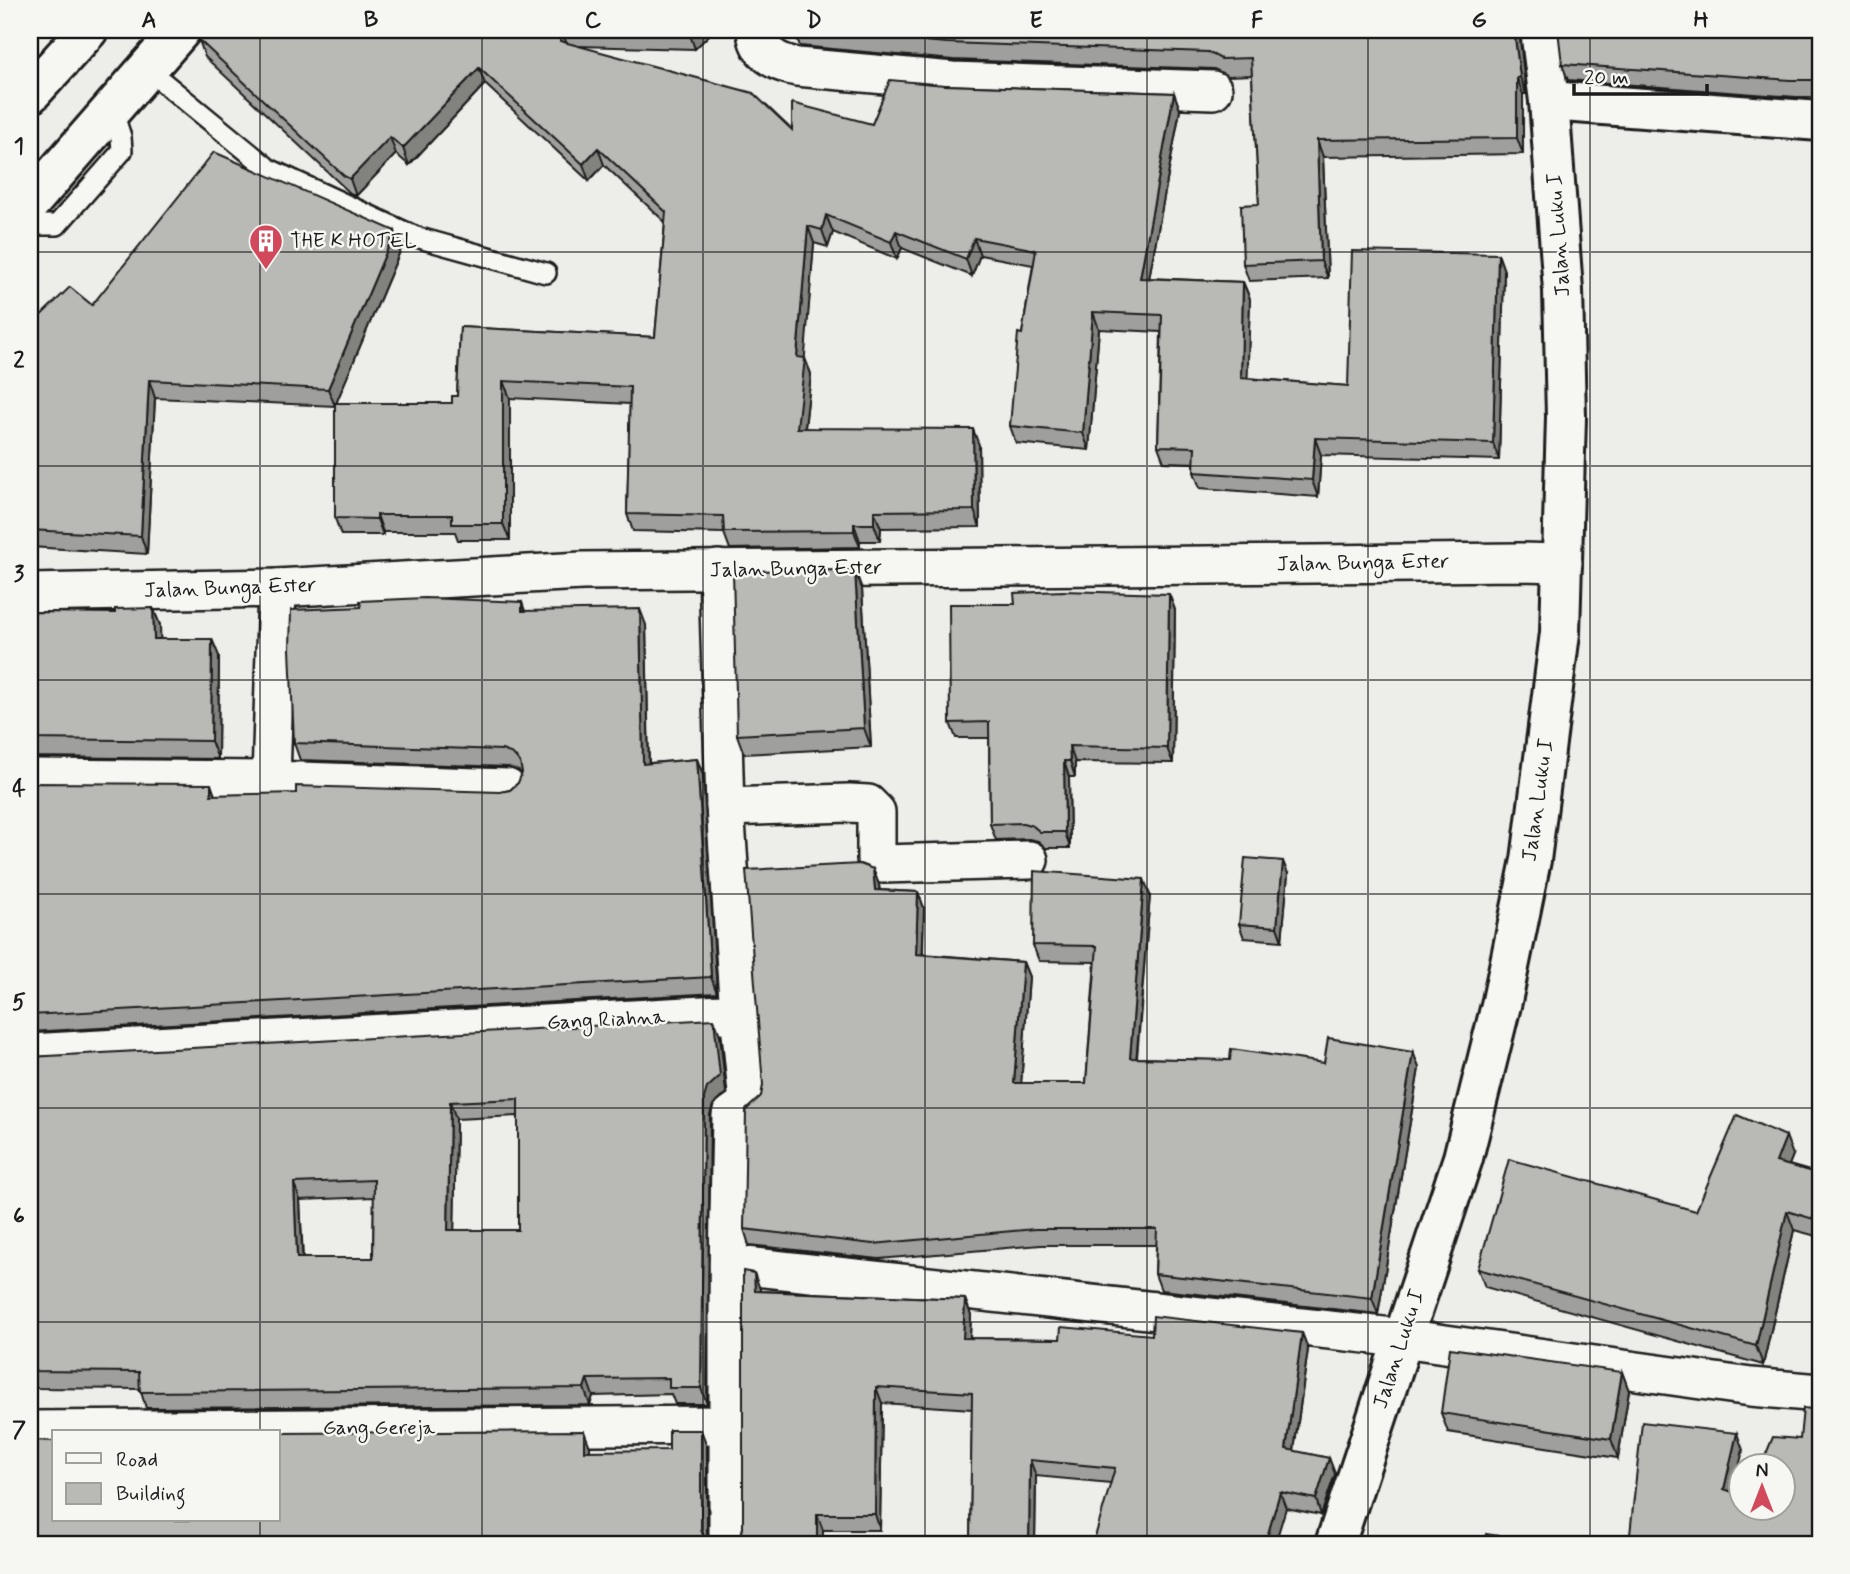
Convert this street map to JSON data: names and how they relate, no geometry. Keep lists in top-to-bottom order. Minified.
{"streets":{"street":["Jalan Luku I","Jalan Bunga Ester","Gang Riahna","Gang Gereja"]},"crossings":[["Jalan Luku I","Jalan Bunga Ester"]],"places":{"building":["THE K HOTEL"]},"legend":["Road","Building"],"scale_bar":"20 m","north":"top","grid":{"columns":["A","B","C","D","E","F","G","H"],"rows":["1","2","3","4","5","6","7"]}}
